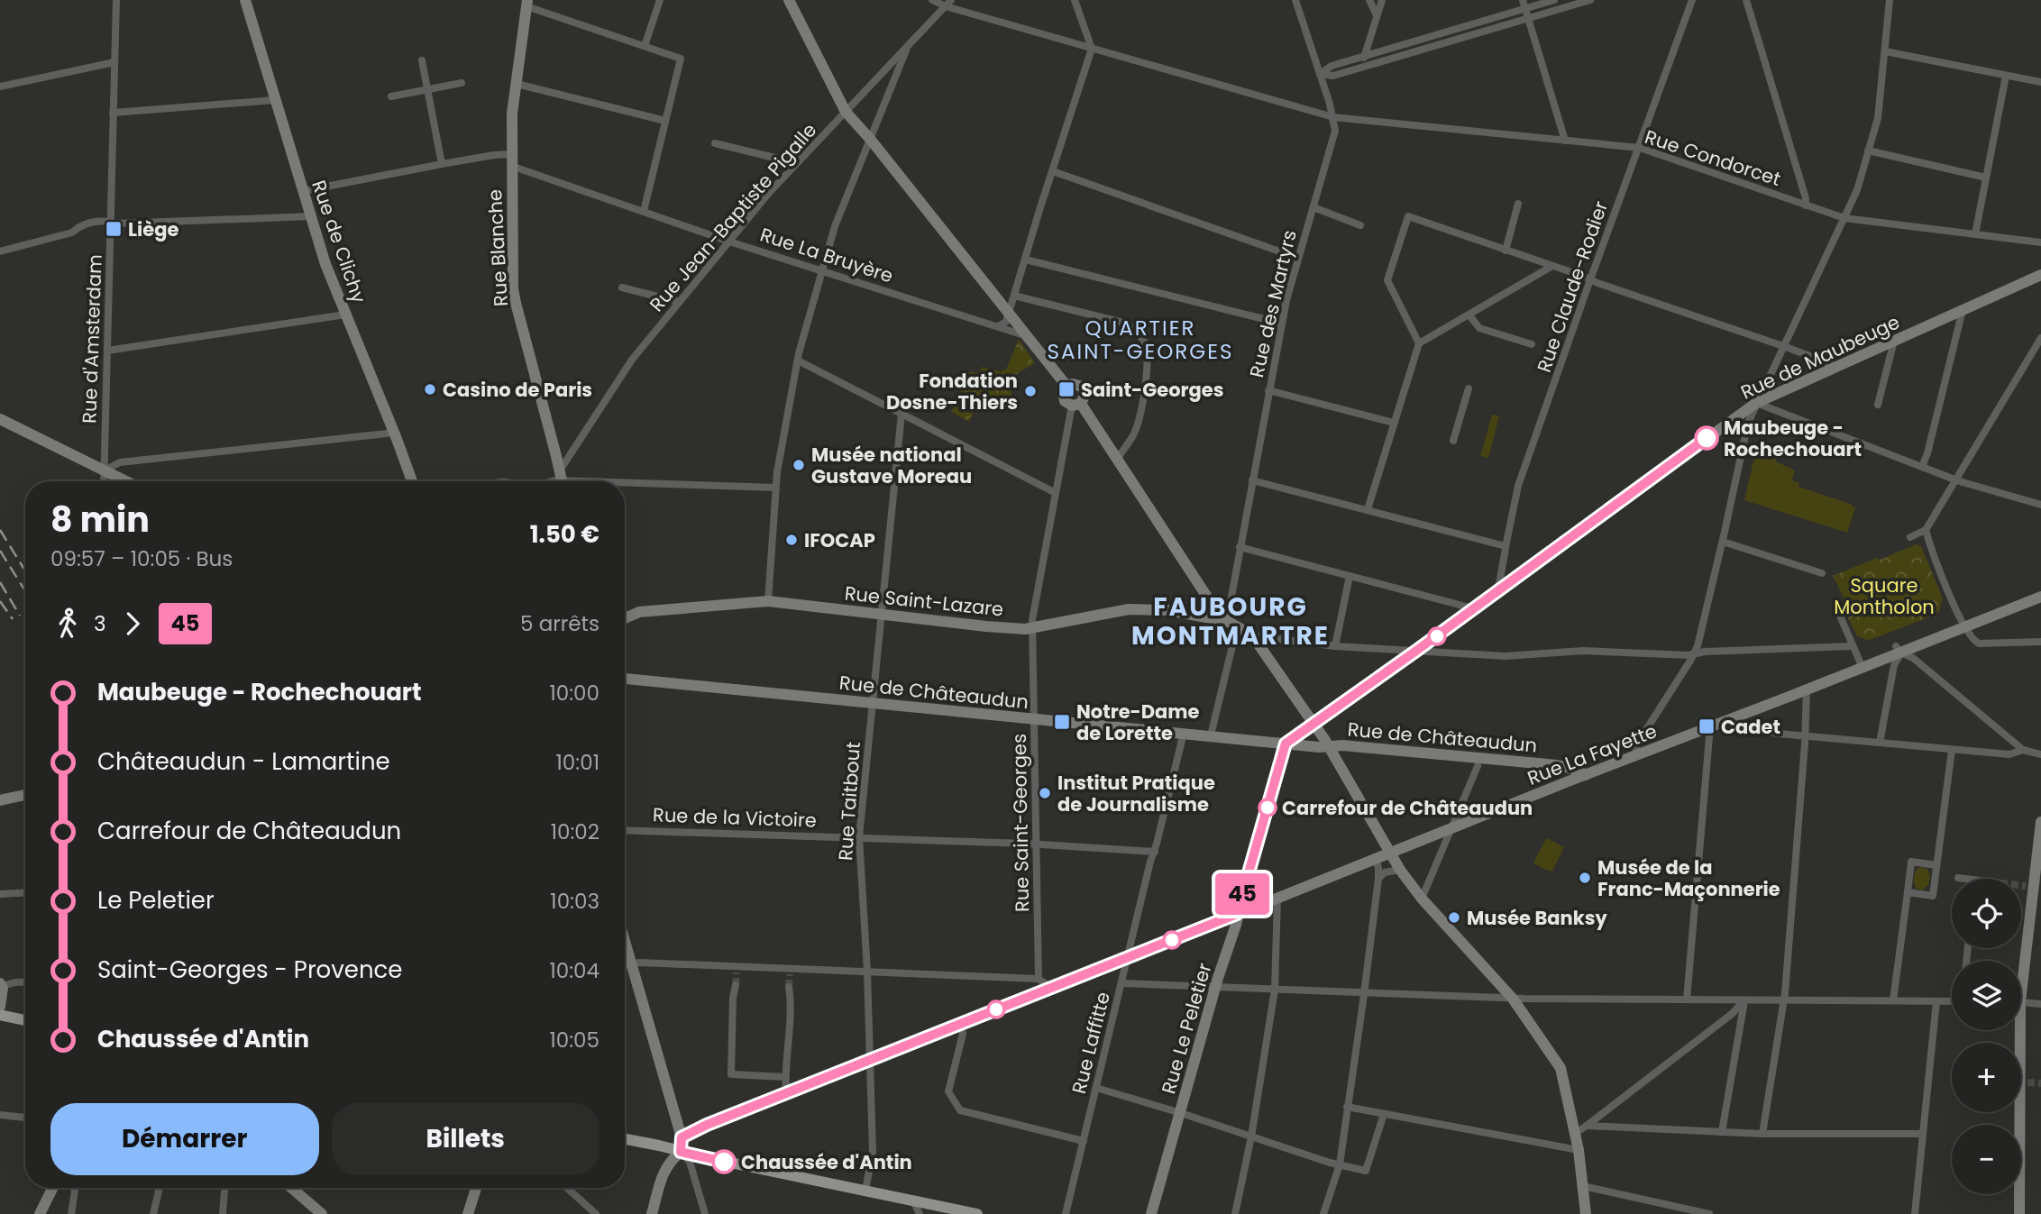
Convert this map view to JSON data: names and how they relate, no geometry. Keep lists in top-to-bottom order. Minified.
{"streets":{"street":["Rue Condorcet","Rue Jean-Baptiste Pigalle","Rue de Clichy","Rue Blanche","Rue La Bruyère","Rue Claude-Rodier","Rue des Martyrs","Rue d'Amsterdam","Rue de Maubeuge","Rue Saint-Lazare","Rue de Châteaudun","Rue La Fayette","Rue Taitbout","Rue de la Victoire","Rue Saint-Georges","Rue Le Peletier","Rue Laffitte"]},"crossings":[["Rue Condorcet","Rue Jean-Baptiste Pigalle"],["Rue Condorcet","Rue Claude-Rodier"],["Rue Condorcet","Rue des Martyrs"],["Rue Jean-Baptiste Pigalle","Rue Blanche"],["Rue Jean-Baptiste Pigalle","Rue La Bruyère"],["Rue Blanche","Rue La Bruyère"],["Rue Claude-Rodier","Rue de Maubeuge"],["Rue des Martyrs","Rue Saint-Lazare"],["Rue de Maubeuge","Rue de Châteaudun"],["Rue de Maubeuge","Rue Le Peletier"],["Rue Saint-Lazare","Rue Taitbout"],["Rue Saint-Lazare","Rue Saint-Georges"],["Rue de Châteaudun","Rue La Fayette"],["Rue de Châteaudun","Rue Taitbout"],["Rue de Châteaudun","Rue Saint-Georges"],["Rue de Châteaudun","Rue Le Peletier"],["Rue de Châteaudun","Rue Laffitte"],["Rue La Fayette","Rue Taitbout"],["Rue La Fayette","Rue Le Peletier"],["Rue La Fayette","Rue Laffitte"],["Rue Taitbout","Rue de la Victoire"],["Rue de la Victoire","Rue Saint-Georges"],["Rue de la Victoire","Rue Laffitte"]],"districts":["QUARTIER SAINT-GEORGES","FAUBOURG MONTMARTRE"],"parks":["Square Montholon"],"places":{"transit":["Liège","Saint-Georges","Notre-Dame de Lorette","Cadet"],"other":["Casino de Paris","Fondation Dosne-Thiers","Maubeuge - Rochechouart","Musée national Gustave Moreau","IFOCAP","Institut Pratique de Journalisme","Carrefour de Châteaudun","Musée de la Franc-Maçonnerie","Musée Banksy","Chaussée d'Antin"]},"lines":["bus line 45"],"page":{"on_map":"45","heading":["8 min","09:57 – 10:05 · Bus","1.50 €"],"legs":["3","45","5 arrêts"],"list":[{"name":"Maubeuge - Rochechouart","value":"10:00"},{"name":"Châteaudun - Lamartine","value":"10:01"},{"name":"Carrefour de Châteaudun","value":"10:02"},{"name":"Le Peletier","value":"10:03"},{"name":"Saint-Georges - Provence","value":"10:04"},{"name":"Chaussée d'Antin","value":"10:05"}],"map_buttons":["+","−"],"buttons":["Démarrer","Billets"]}}
